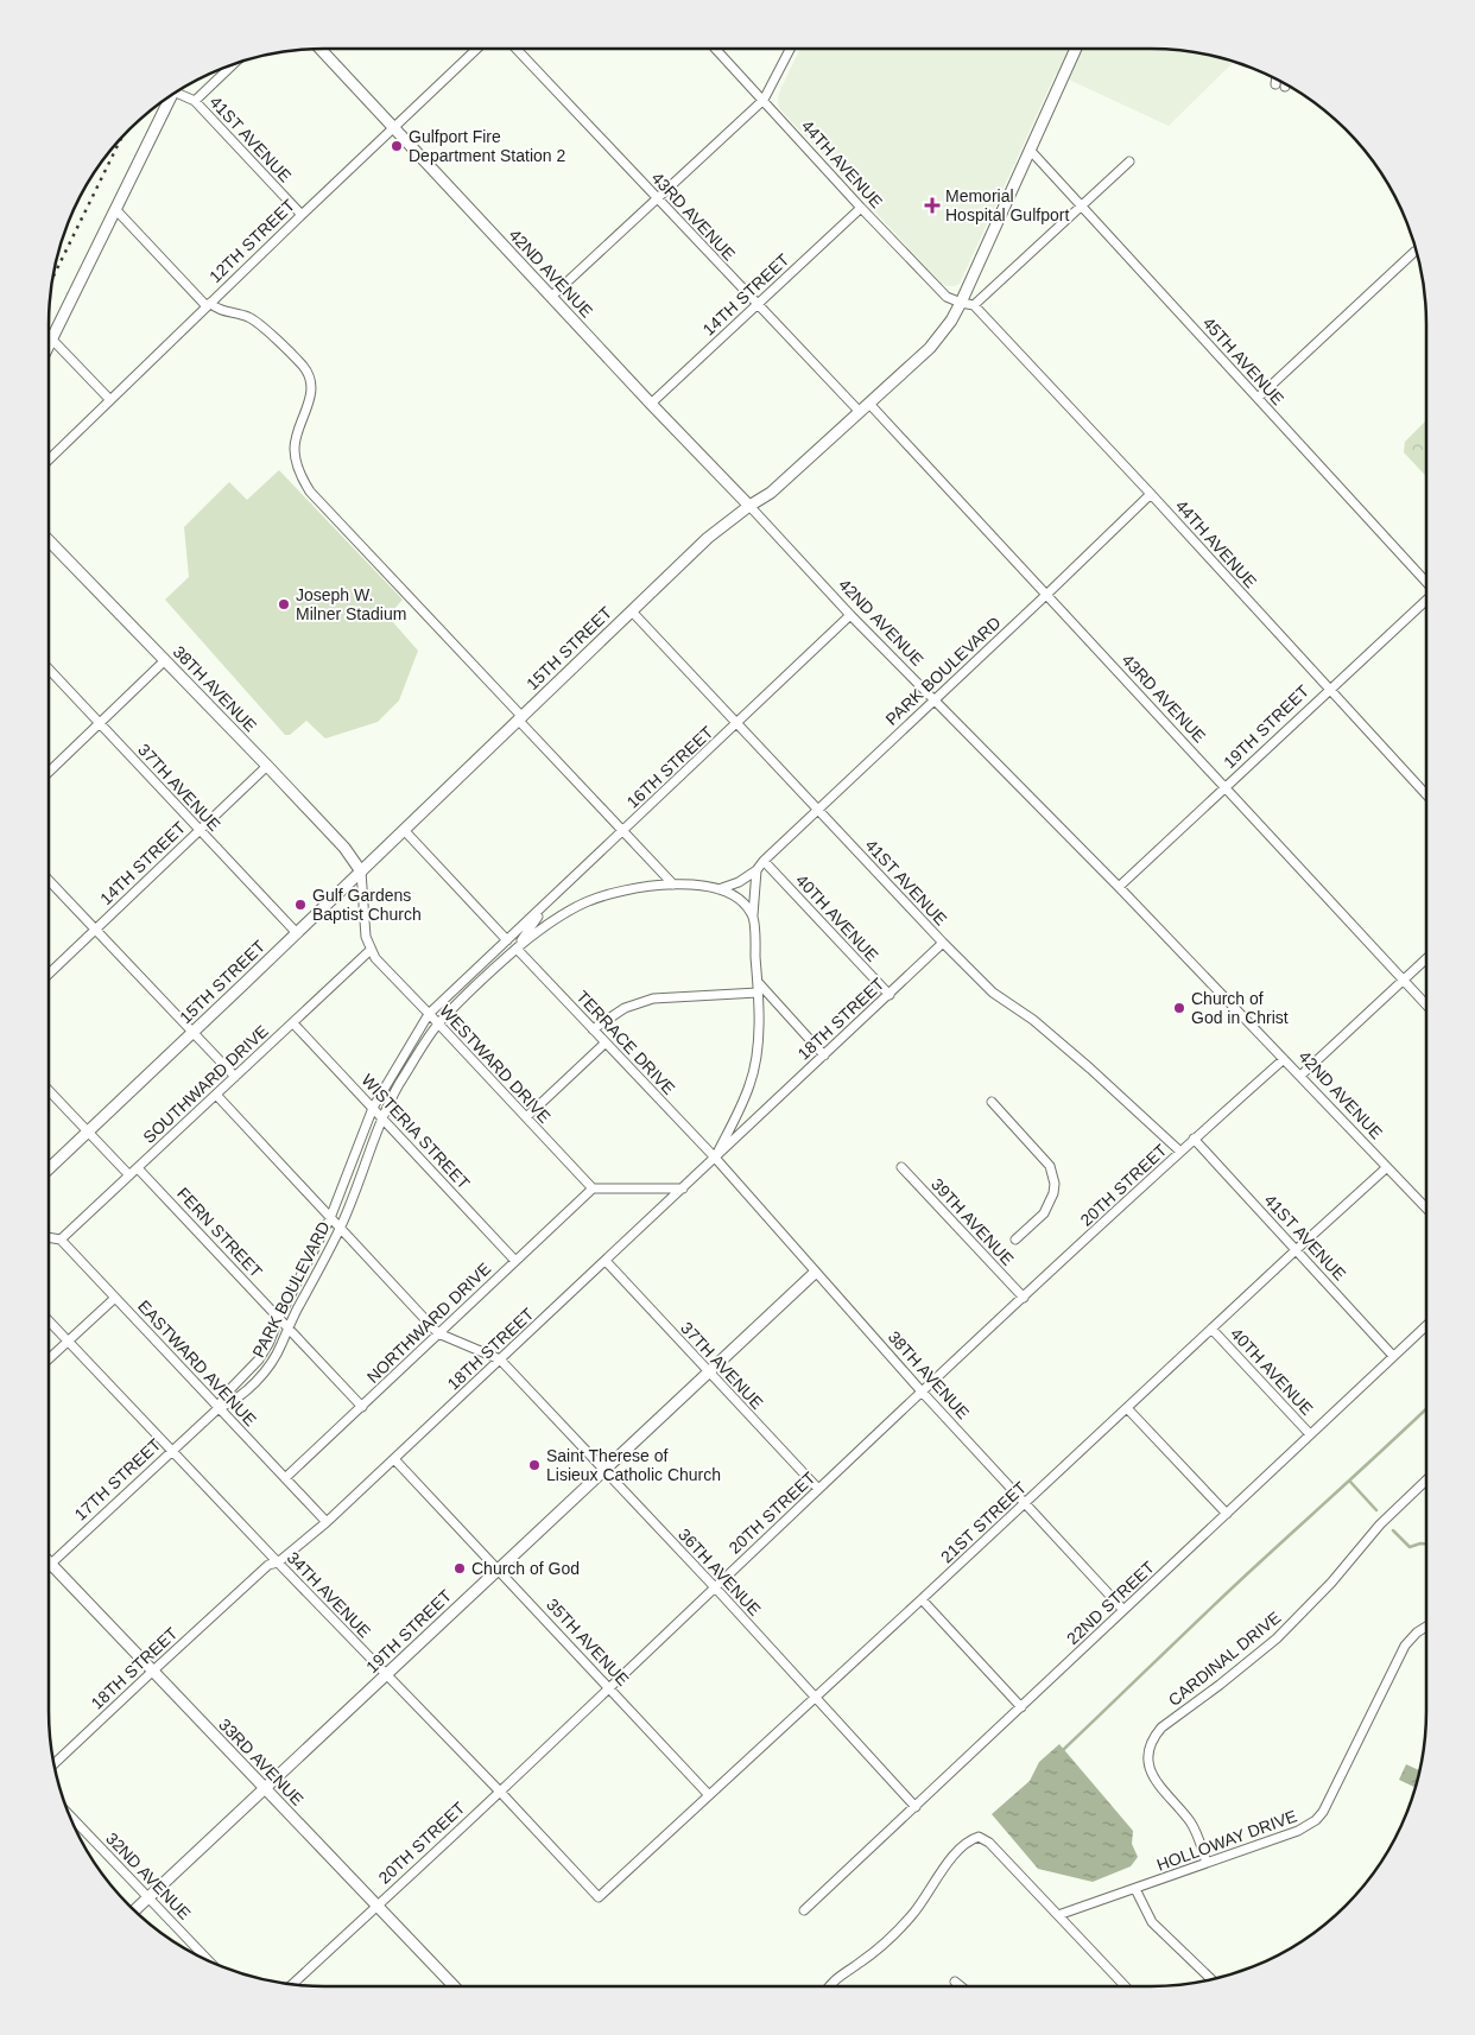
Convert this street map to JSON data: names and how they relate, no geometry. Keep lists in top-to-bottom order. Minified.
{"streets":{"street":["41ST AVENUE","44TH AVENUE","43RD AVENUE","12TH STREET","42ND AVENUE","14TH STREET","45TH AVENUE","15TH STREET","PARK BOULEVARD","38TH AVENUE","19TH STREET","16TH STREET","37TH AVENUE","40TH AVENUE","18TH STREET","TERRACE DRIVE","WESTWARD DRIVE","SOUTHWARD DRIVE","WISTERIA STREET","20TH STREET","39TH AVENUE","FERN STREET","NORTHWARD DRIVE","EASTWARD AVENUE","17TH STREET","21ST STREET","36TH AVENUE","34TH AVENUE","22ND STREET","35TH AVENUE","CARDINAL DRIVE","33RD AVENUE","HOLLOWAY DRIVE","32ND AVENUE"]},"crossings":[["41ST AVENUE","12TH STREET"],["41ST AVENUE","15TH STREET"],["41ST AVENUE","PARK BOULEVARD"],["41ST AVENUE","16TH STREET"],["41ST AVENUE","18TH STREET"],["41ST AVENUE","20TH STREET"],["41ST AVENUE","21ST STREET"],["41ST AVENUE","22ND STREET"],["44TH AVENUE","14TH STREET"],["44TH AVENUE","15TH STREET"],["44TH AVENUE","PARK BOULEVARD"],["44TH AVENUE","19TH STREET"],["43RD AVENUE","14TH STREET"],["43RD AVENUE","15TH STREET"],["43RD AVENUE","PARK BOULEVARD"],["43RD AVENUE","19TH STREET"],["12TH STREET","42ND AVENUE"],["42ND AVENUE","14TH STREET"],["42ND AVENUE","15TH STREET"],["42ND AVENUE","PARK BOULEVARD"],["42ND AVENUE","19TH STREET"],["42ND AVENUE","16TH STREET"],["42ND AVENUE","20TH STREET"],["42ND AVENUE","21ST STREET"],["14TH STREET","38TH AVENUE"],["14TH STREET","37TH AVENUE"],["45TH AVENUE","15TH STREET"],["15TH STREET","38TH AVENUE"],["15TH STREET","37TH AVENUE"],["15TH STREET","WESTWARD DRIVE"],["PARK BOULEVARD","16TH STREET"],["PARK BOULEVARD","40TH AVENUE"],["PARK BOULEVARD","TERRACE DRIVE"],["PARK BOULEVARD","WESTWARD DRIVE"],["PARK BOULEVARD","WISTERIA STREET"],["PARK BOULEVARD","FERN STREET"],["PARK BOULEVARD","EASTWARD AVENUE"],["PARK BOULEVARD","17TH STREET"],["38TH AVENUE","19TH STREET"],["38TH AVENUE","18TH STREET"],["38TH AVENUE","TERRACE DRIVE"],["38TH AVENUE","WESTWARD DRIVE"],["38TH AVENUE","20TH STREET"],["38TH AVENUE","21ST STREET"],["38TH AVENUE","22ND STREET"],["19TH STREET","37TH AVENUE"],["19TH STREET","36TH AVENUE"],["19TH STREET","34TH AVENUE"],["19TH STREET","35TH AVENUE"],["19TH STREET","33RD AVENUE"],["19TH STREET","32ND AVENUE"],["37TH AVENUE","18TH STREET"],["37TH AVENUE","20TH STREET"],["40TH AVENUE","18TH STREET"],["40TH AVENUE","21ST STREET"],["40TH AVENUE","22ND STREET"],["18TH STREET","TERRACE DRIVE"],["18TH STREET","EASTWARD AVENUE"],["18TH STREET","36TH AVENUE"],["18TH STREET","34TH AVENUE"],["18TH STREET","35TH AVENUE"],["18TH STREET","33RD AVENUE"],["WESTWARD DRIVE","SOUTHWARD DRIVE"],["WESTWARD DRIVE","NORTHWARD DRIVE"],["SOUTHWARD DRIVE","WISTERIA STREET"],["SOUTHWARD DRIVE","FERN STREET"],["SOUTHWARD DRIVE","EASTWARD AVENUE"],["WISTERIA STREET","NORTHWARD DRIVE"],["20TH STREET","39TH AVENUE"],["20TH STREET","36TH AVENUE"],["20TH STREET","34TH AVENUE"],["20TH STREET","35TH AVENUE"],["20TH STREET","33RD AVENUE"],["NORTHWARD DRIVE","EASTWARD AVENUE"],["EASTWARD AVENUE","17TH STREET"],["17TH STREET","34TH AVENUE"],["17TH STREET","33RD AVENUE"],["21ST STREET","36TH AVENUE"],["21ST STREET","34TH AVENUE"],["21ST STREET","35TH AVENUE"],["36TH AVENUE","22ND STREET"],["CARDINAL DRIVE","HOLLOWAY DRIVE"]],"places":{"other":["Gulfport Fire Department Station 2","Joseph W. Milner Stadium","Gulf Gardens Baptist Church","Church of God in Christ","Saint Therese of Lisieux Catholic Church","Church of God"],"health":["Memorial Hospital Gulfport"]}}
